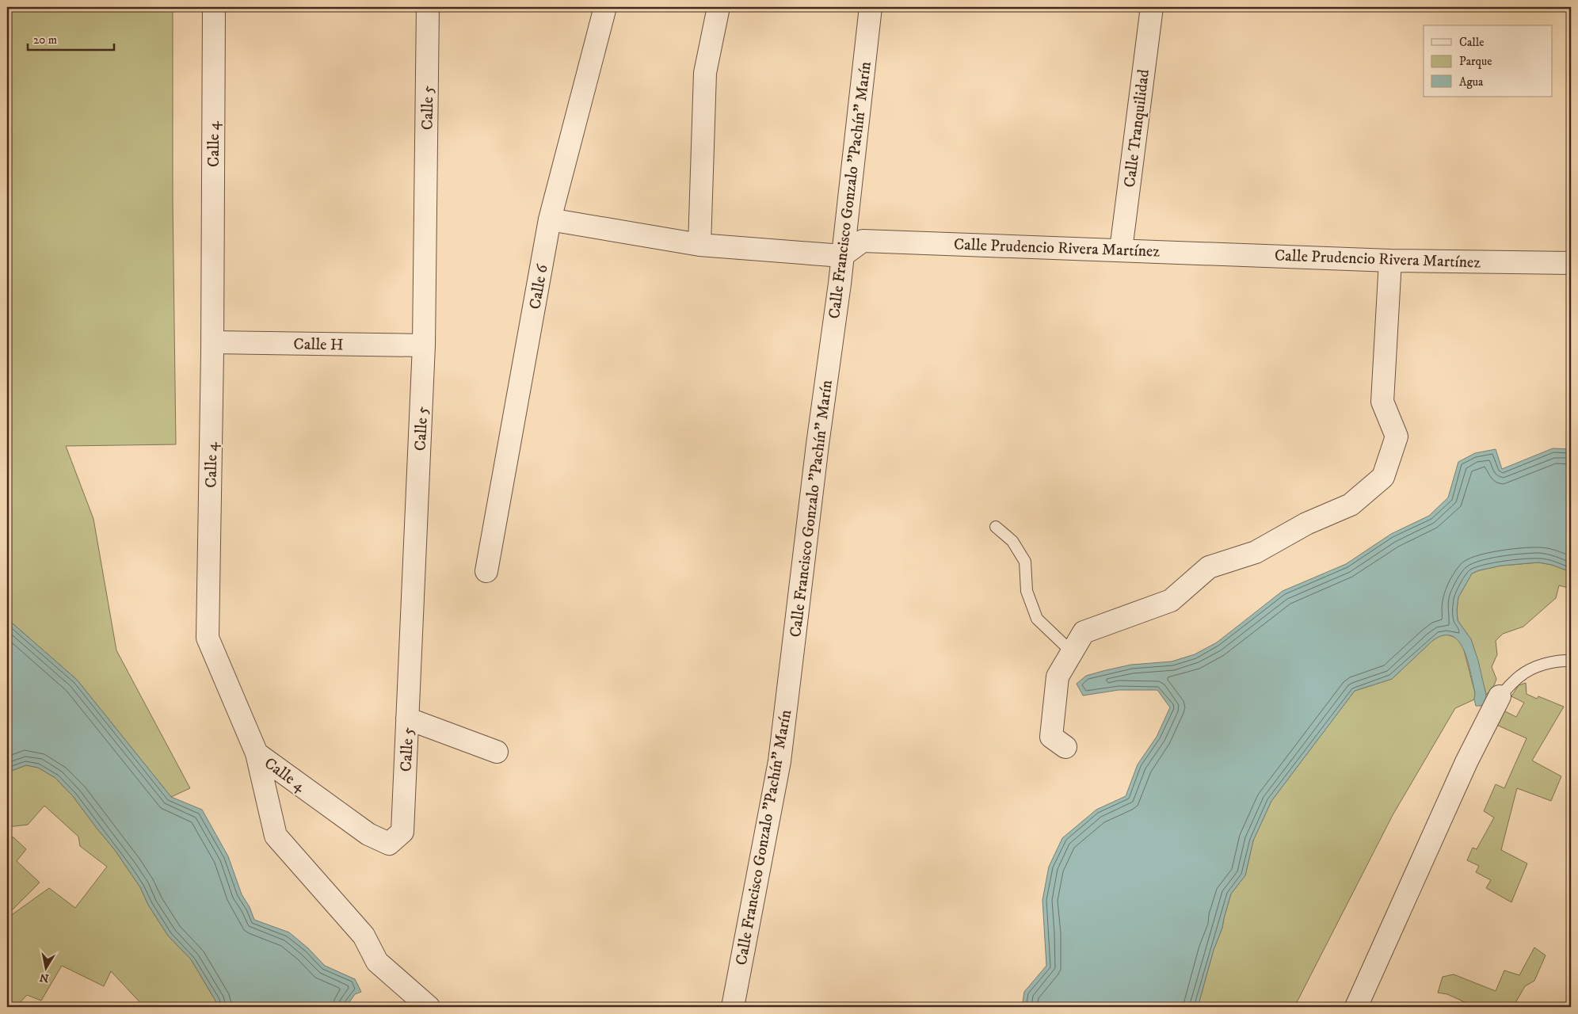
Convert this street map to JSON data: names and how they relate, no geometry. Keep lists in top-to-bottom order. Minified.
{"streets":{"street":["Calle 5","Calle Tranquilidad","Calle 4","Calle Francisco Gonzalo \"Pachín\" Marín","Calle Prudencio Rivera Martínez","Calle 6","Calle H"]},"crossings":[["Calle 5","Calle 4"],["Calle 5","Calle H"],["Calle Tranquilidad","Calle Prudencio Rivera Martínez"],["Calle 4","Calle H"],["Calle Francisco Gonzalo \"Pachín\" Marín","Calle Prudencio Rivera Martínez"]],"legend":["Calle","Parque","Agua"],"scale_bar":"20 m","north":"bottom"}
